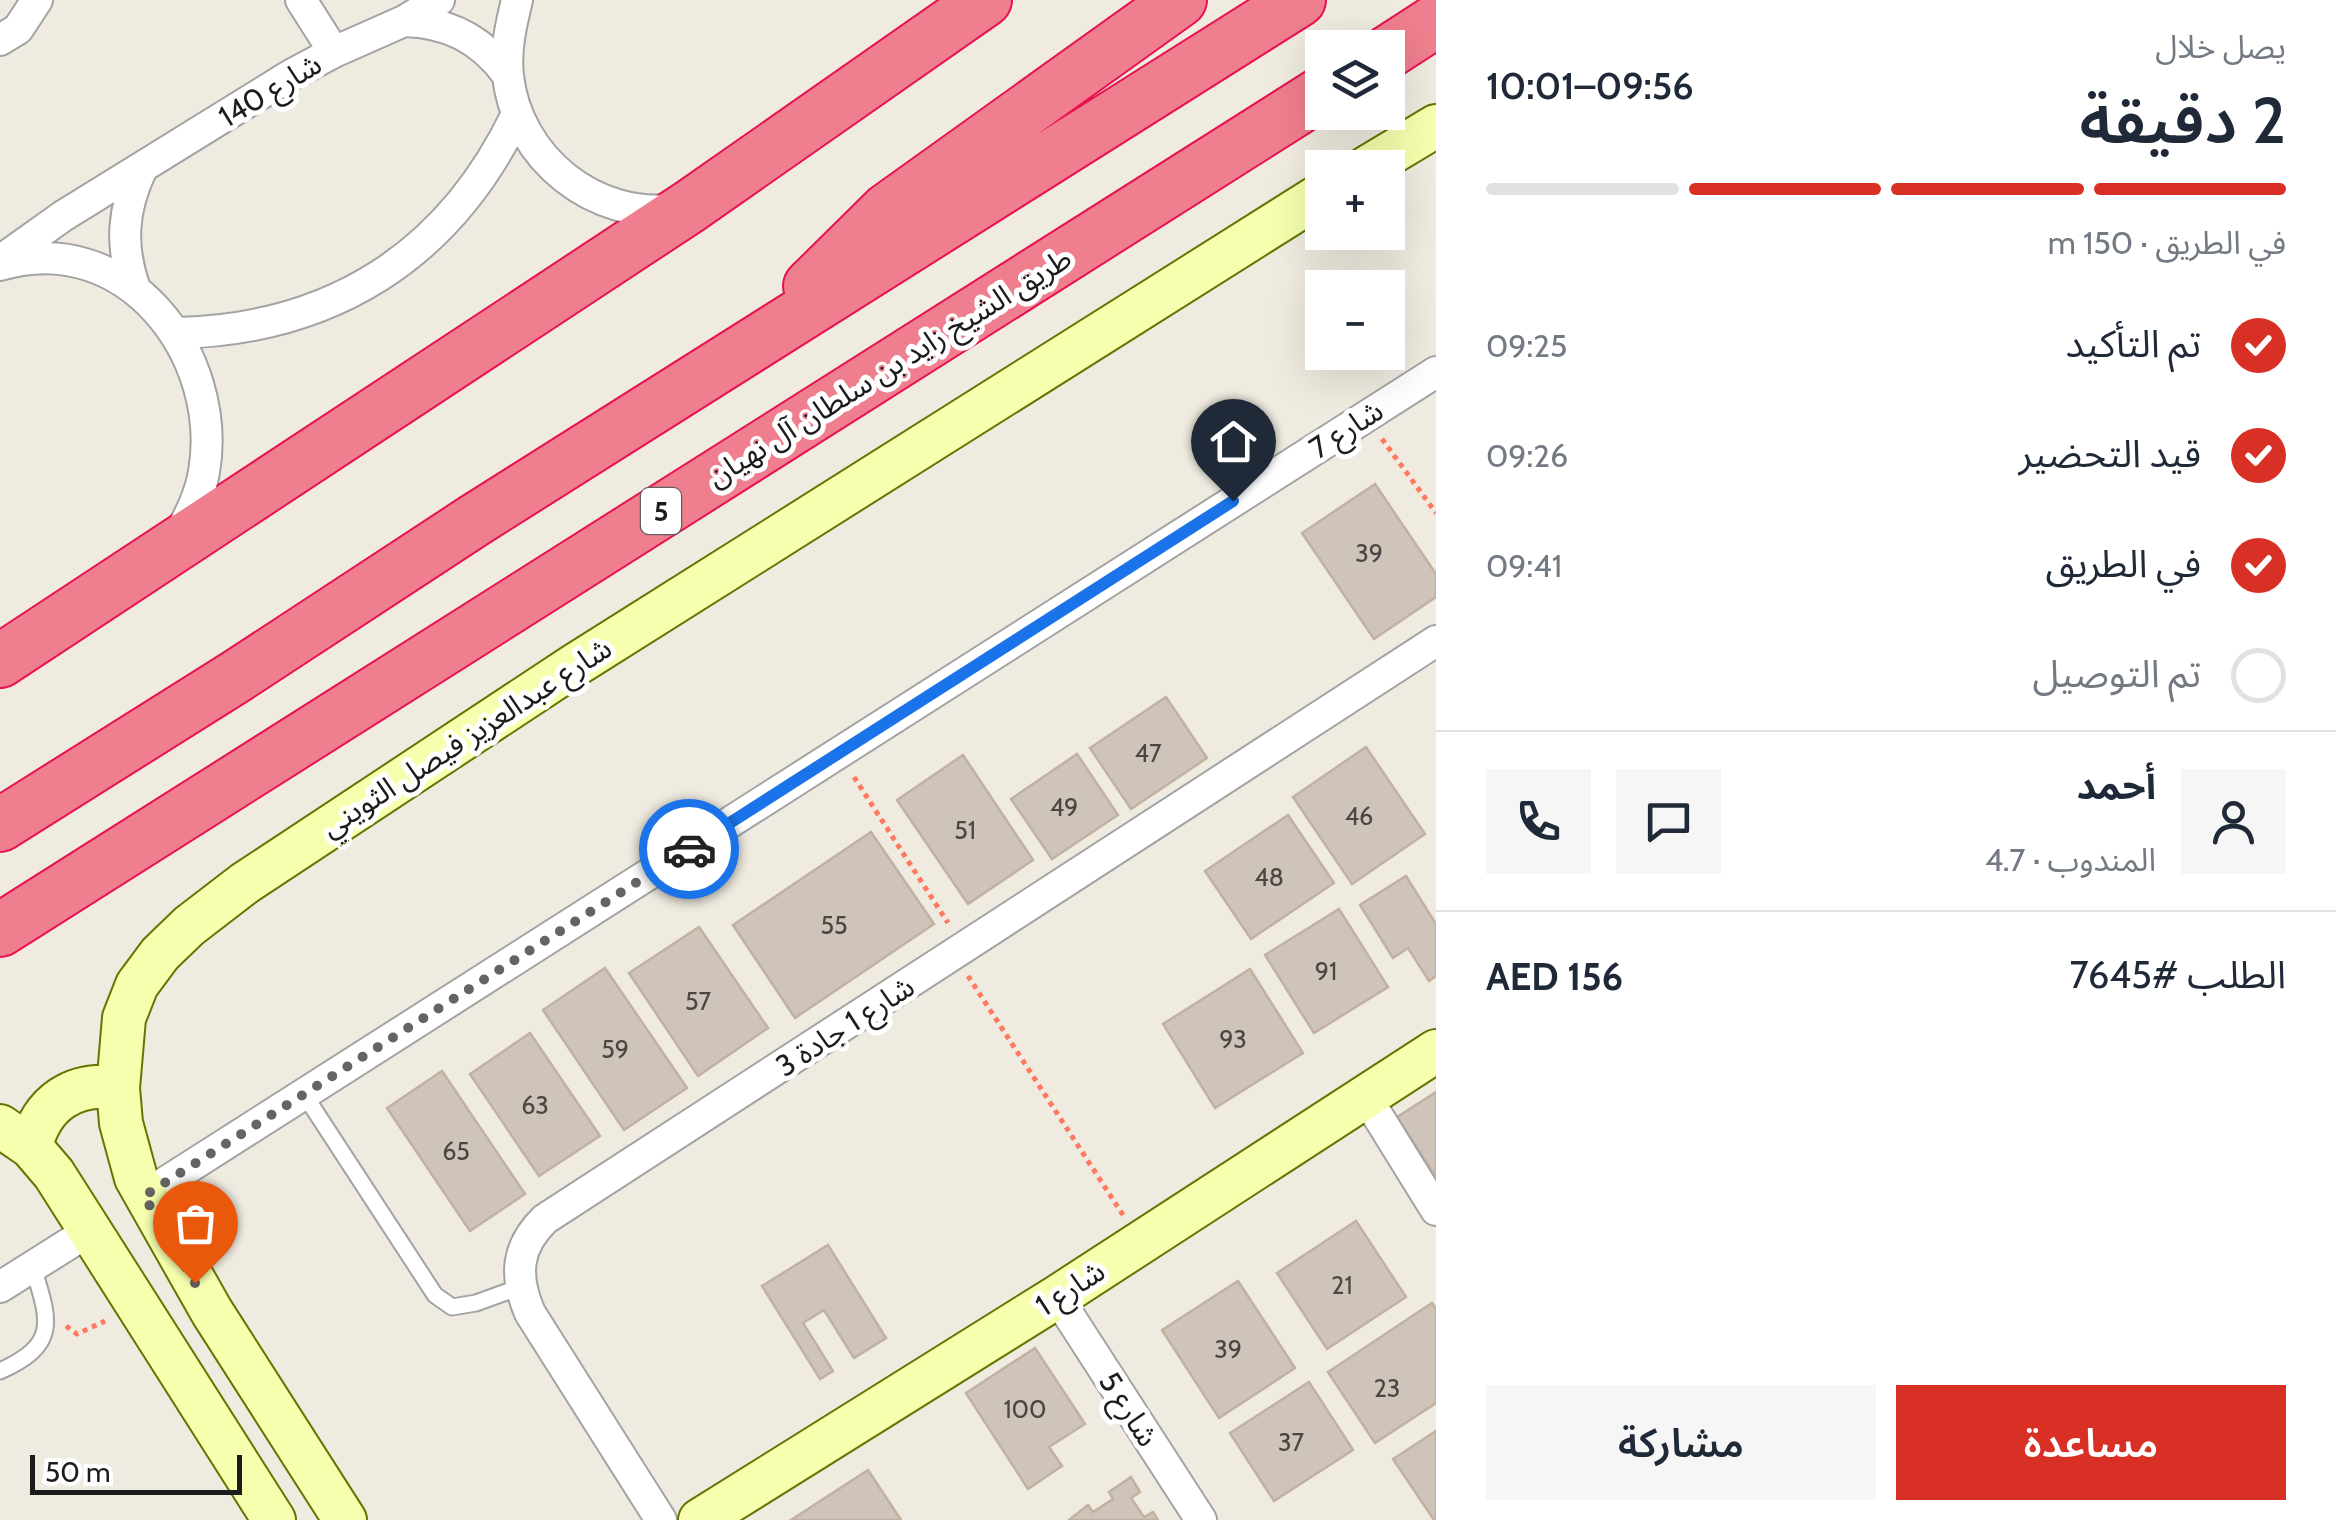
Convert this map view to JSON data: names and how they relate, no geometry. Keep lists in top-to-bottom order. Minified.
{"streets":{"highway":["طريق الشيخ زايد بن سلطان آل نهيان","5"],"street":["شارع 140","شارع 7","شارع عبدالعزيز فيصل الثويني","شارع 1 جادة 3","شارع 1","شارع 5"]},"crossings":[["شارع 7","شارع عبدالعزيز فيصل الثويني"],["شارع 1","شارع 5"]],"house_numbers":["39","47","49","46","51","48","55","91","57","93","59","63","65","21","39","23","100","37"],"scale_bar":"50 m","page":{"heading":["2 دقيقة","يصل خلال","09:56–10:01"],"panel":["أحمد","المندوب · 4.7","الطلب #7645","AED 156"],"map_buttons":["+","−"],"bar":"في الطريق · 150 m","list":[["تم التأكيد","09:25"],["قيد التحضير","09:26"],["في الطريق","09:41"],"تم التوصيل"],"buttons":["مساعدة","مشاركة"],"scale":"50 m"}}
